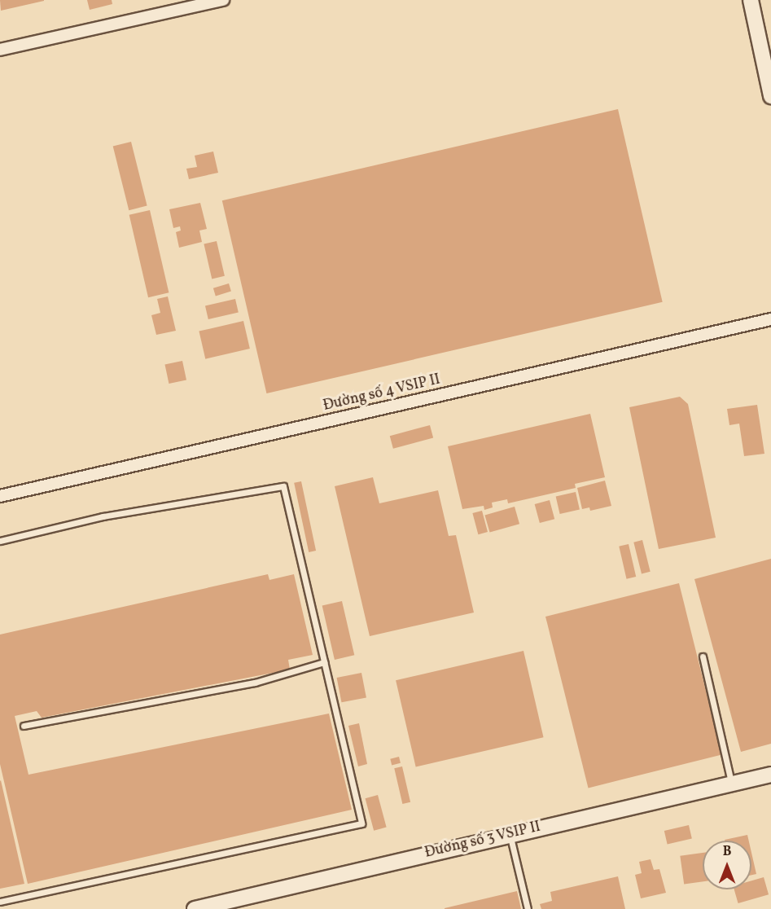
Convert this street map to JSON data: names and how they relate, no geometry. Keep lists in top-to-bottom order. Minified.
{"streets":{"street":["Đường số 4 VSIP II","Đường số 3 VSIP II"]},"north":"top"}
